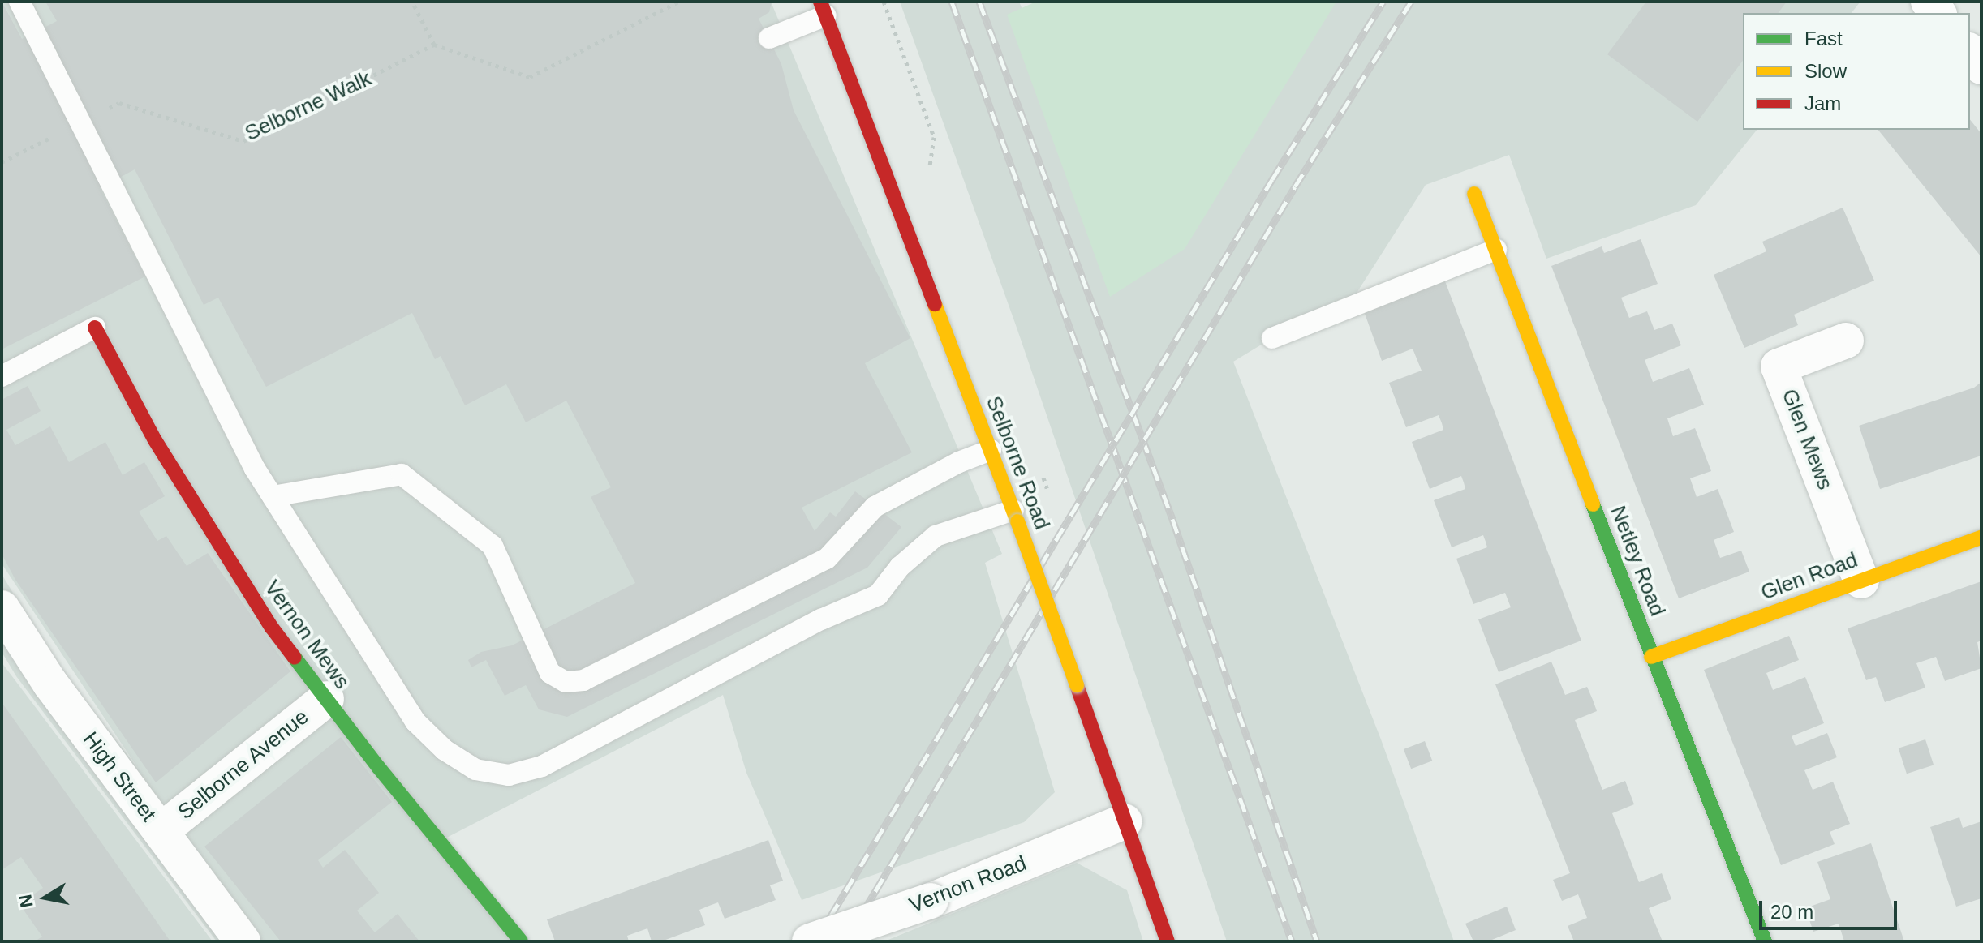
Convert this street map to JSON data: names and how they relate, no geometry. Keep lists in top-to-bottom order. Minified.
{"streets":{"street":["Glen Mews","Selborne Road","Netley Road","Glen Road","Vernon Mews","Selborne Avenue","High Street","Vernon Road"],"path":["Selborne Walk"]},"crossings":[["Glen Mews","Glen Road"],["Selborne Road","Vernon Road"],["Netley Road","Glen Road"],["Vernon Mews","Selborne Avenue"],["Selborne Avenue","High Street"]],"legend":["Fast","Slow","Jam"],"scale_bar":"20 m","north":"left"}
